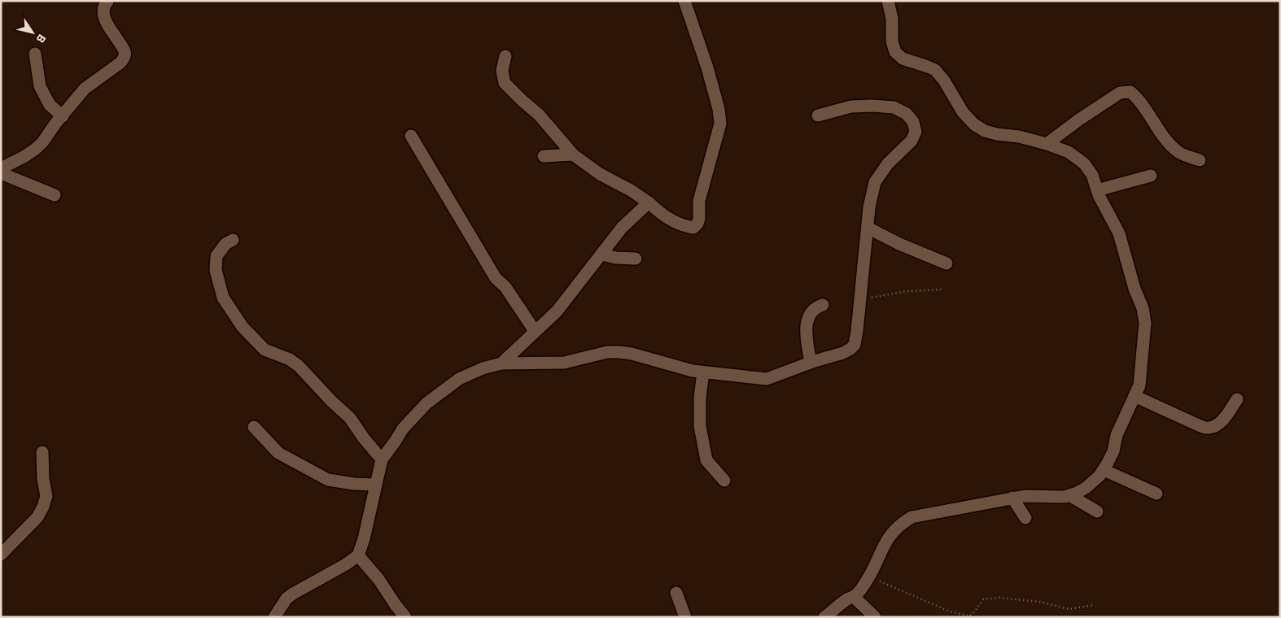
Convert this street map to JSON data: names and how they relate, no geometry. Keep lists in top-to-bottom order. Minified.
{"north":"bottom right"}
